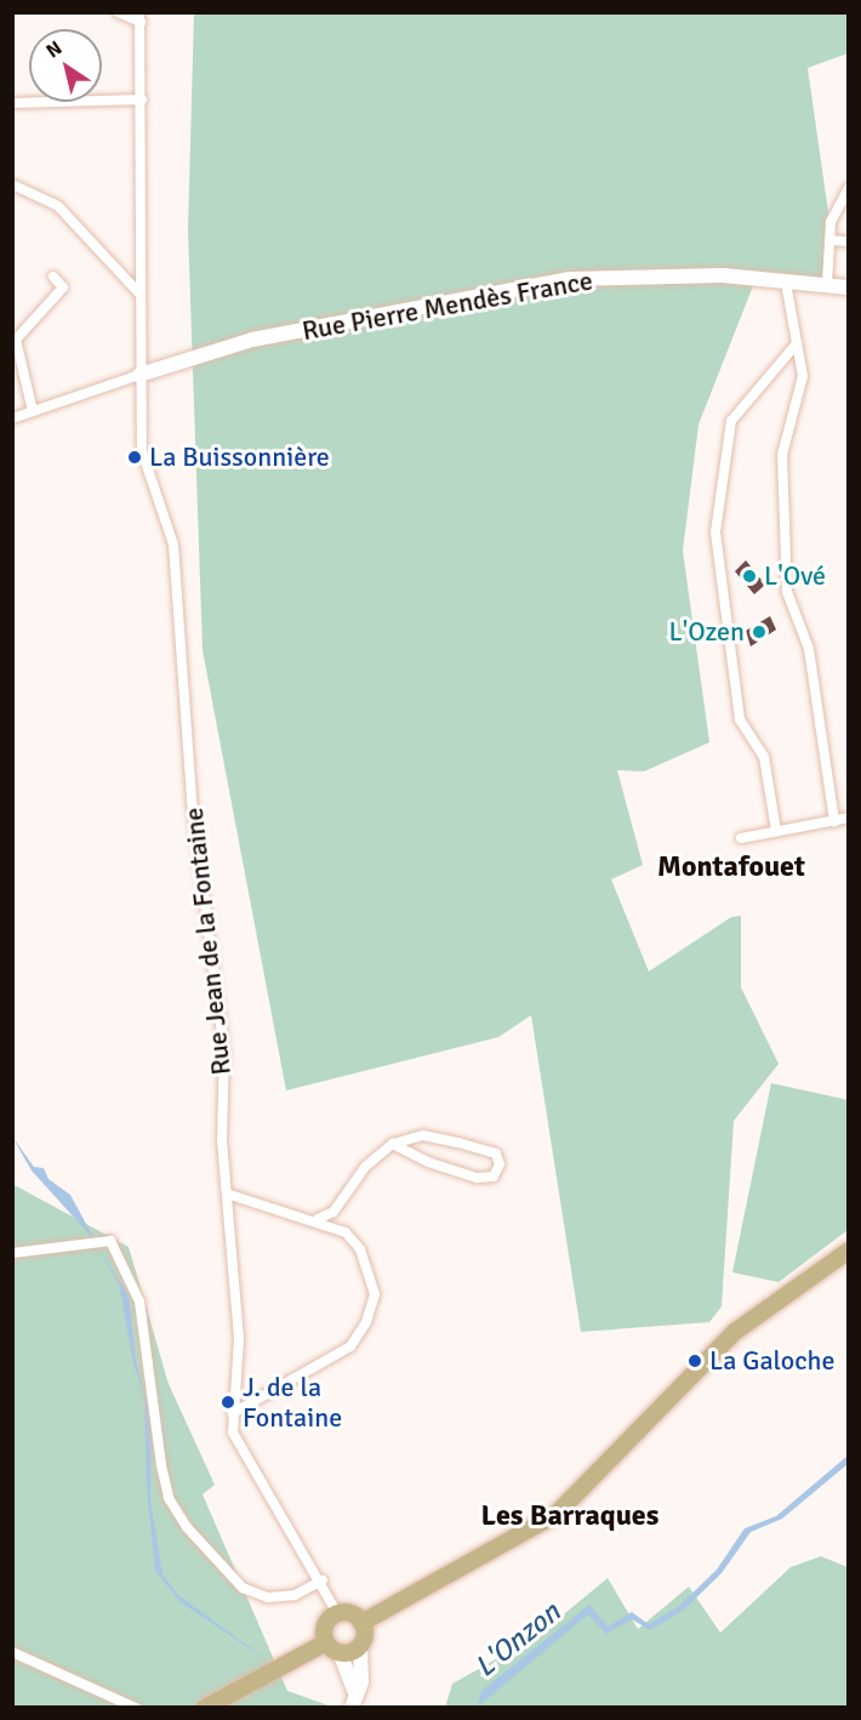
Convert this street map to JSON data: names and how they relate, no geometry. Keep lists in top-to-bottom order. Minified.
{"streets":{"street":["Rue Pierre Mendès France","Rue Jean de la Fontaine"]},"crossings":[["Rue Pierre Mendès France","Rue Jean de la Fontaine"]],"districts":["Montafouet","Les Barraques"],"water":["L'Onzon"],"places":["La Buissonnière","L'Ové","L'Ozen","La Galoche","J. de la Fontaine"],"north":"top left"}
